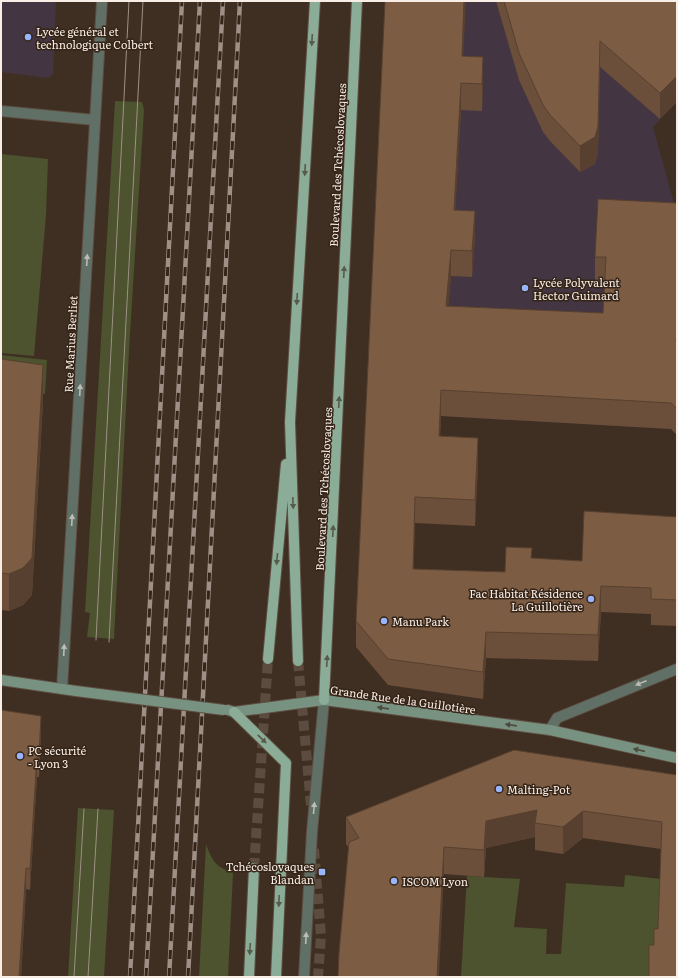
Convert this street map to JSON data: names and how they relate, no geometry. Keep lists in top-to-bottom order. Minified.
{"streets":{"main road":["Boulevard des Tchécoslovaques","Grande Rue de la Guillotière"],"street":["Rue Marius Berliet"]},"crossings":[["Boulevard des Tchécoslovaques","Grande Rue de la Guillotière"],["Rue Marius Berliet","Grande Rue de la Guillotière"]],"one_way":["Rue Marius Berliet","Grande Rue de la Guillotière"],"places":{"other":["Lycée général et technologique Colbert","Lycée Polyvalent Hector Guimard","Fac Habitat Résidence La Guillotière","Manu Park","PC sécurité - Lyon 3","Malting-Pot","ISCOM Lyon"],"transit":["Tchécoslovaques Blandan"]}}
